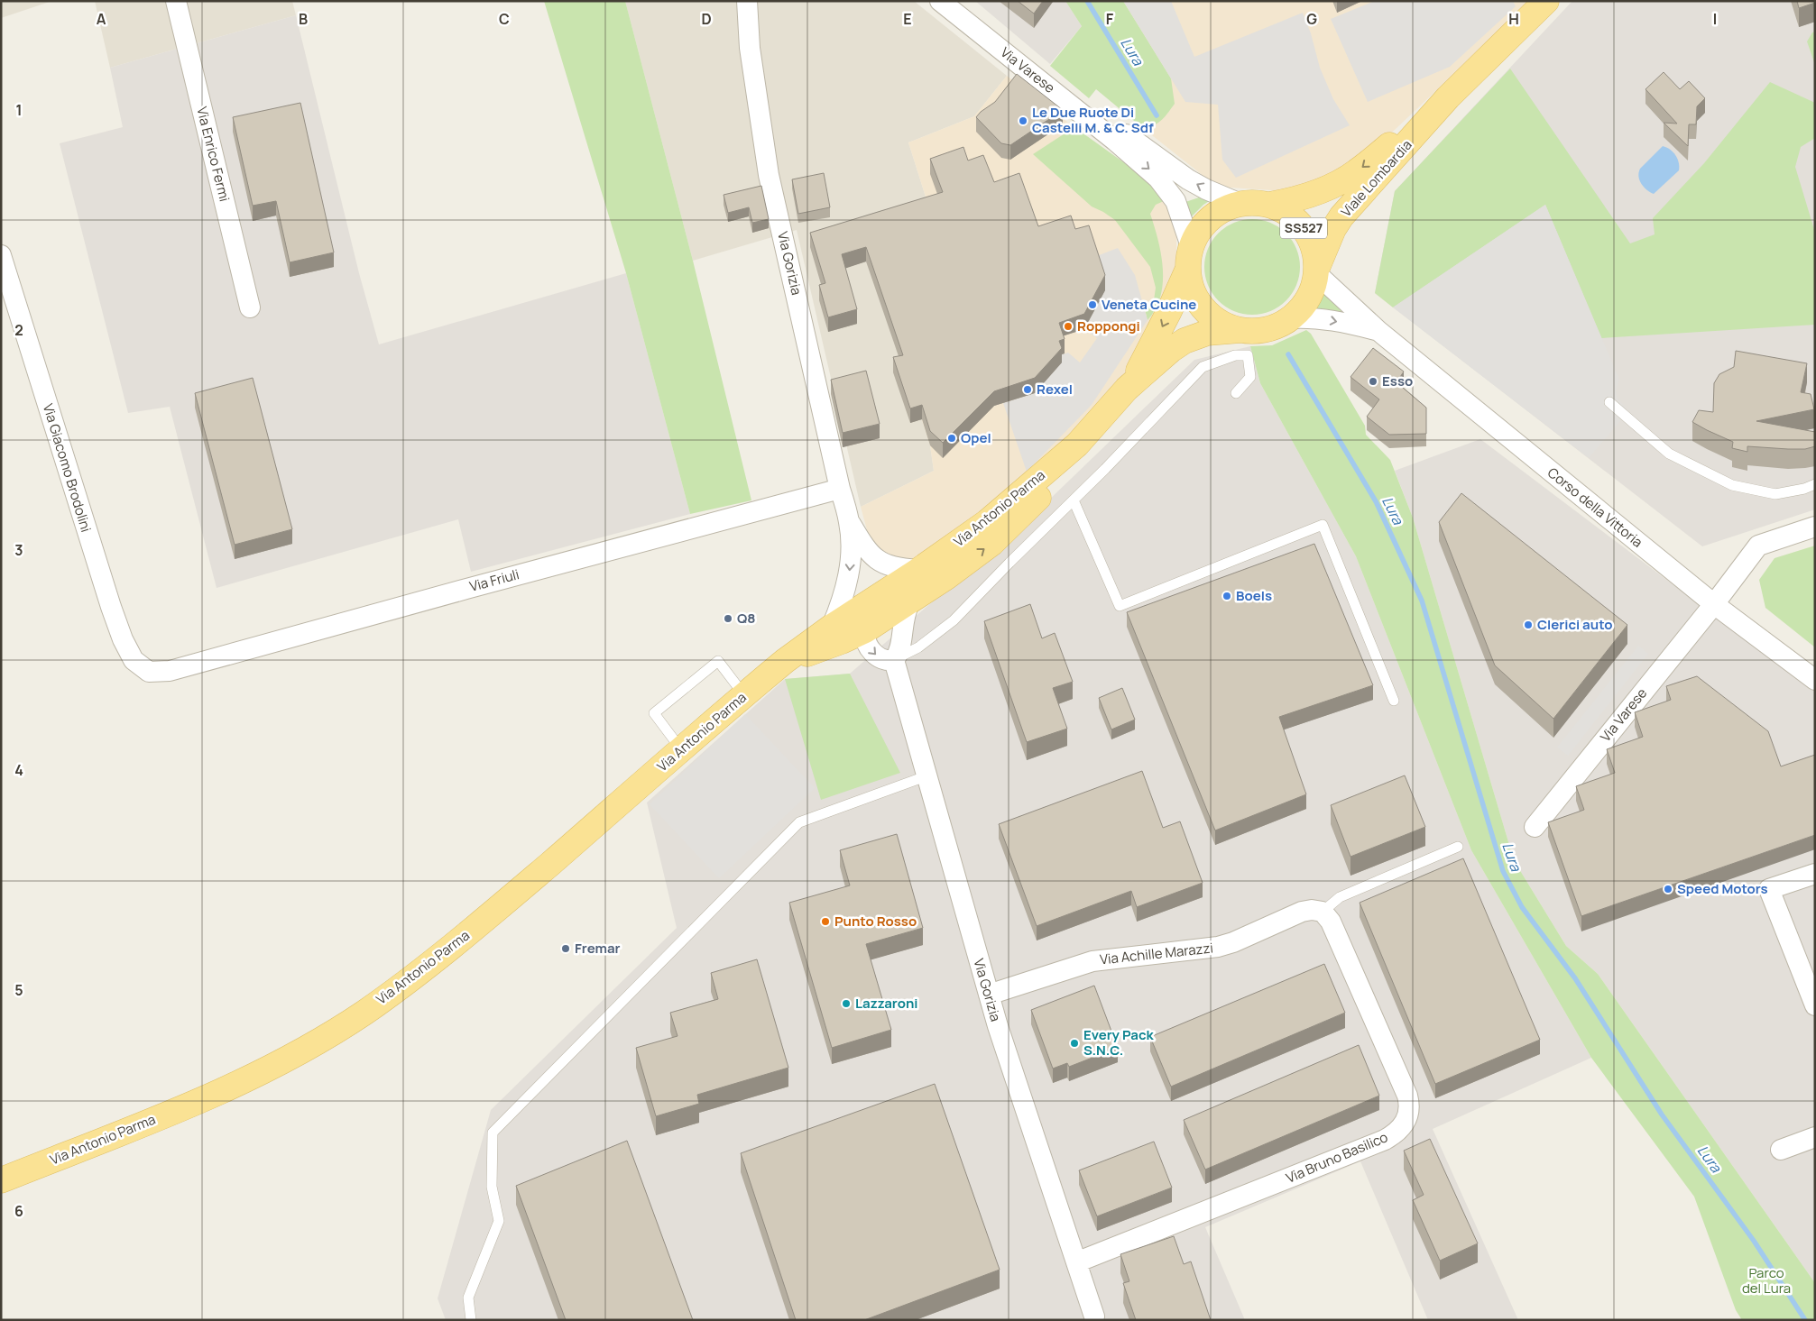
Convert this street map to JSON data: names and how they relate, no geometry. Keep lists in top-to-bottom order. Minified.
{"streets":{"main road":["Viale Lombardia","SS527","Via Antonio Parma"],"street":["Via Varese","Via Enrico Fermi","Via Gorizia","Via Giacomo Brodolini","Corso della Vittoria","Via Friuli","Via Achille Marazzi","Via Bruno Basilico"]},"crossings":[["Via Varese","Viale Lombardia"],["Via Varese","SS527"],["Via Varese","Corso della Vittoria"],["Via Varese","Via Antonio Parma"],["Viale Lombardia","SS527"],["Viale Lombardia","Corso della Vittoria"],["Viale Lombardia","Via Antonio Parma"],["SS527","Corso della Vittoria"],["SS527","Via Antonio Parma"],["Via Gorizia","Via Antonio Parma"],["Via Gorizia","Via Friuli"],["Via Gorizia","Via Achille Marazzi"],["Via Gorizia","Via Bruno Basilico"],["Via Giacomo Brodolini","Via Friuli"],["Corso della Vittoria","Via Antonio Parma"],["Via Achille Marazzi","Via Bruno Basilico"]],"water":["Lura"],"parks":["Parco del Lura"],"places":["Le Due Ruote Di Castelli M. & C. Sdf","Veneta Cucine","Roppongi","Esso","Rexel","Opel","Boels","Q8","Clerici auto","Speed Motors","Punto Rosso","Fremar","Lazzaroni","Every Pack S.N.C."],"grid":{"columns":["A","B","C","D","E","F","G","H","I"],"rows":["1","2","3","4","5","6"]}}
